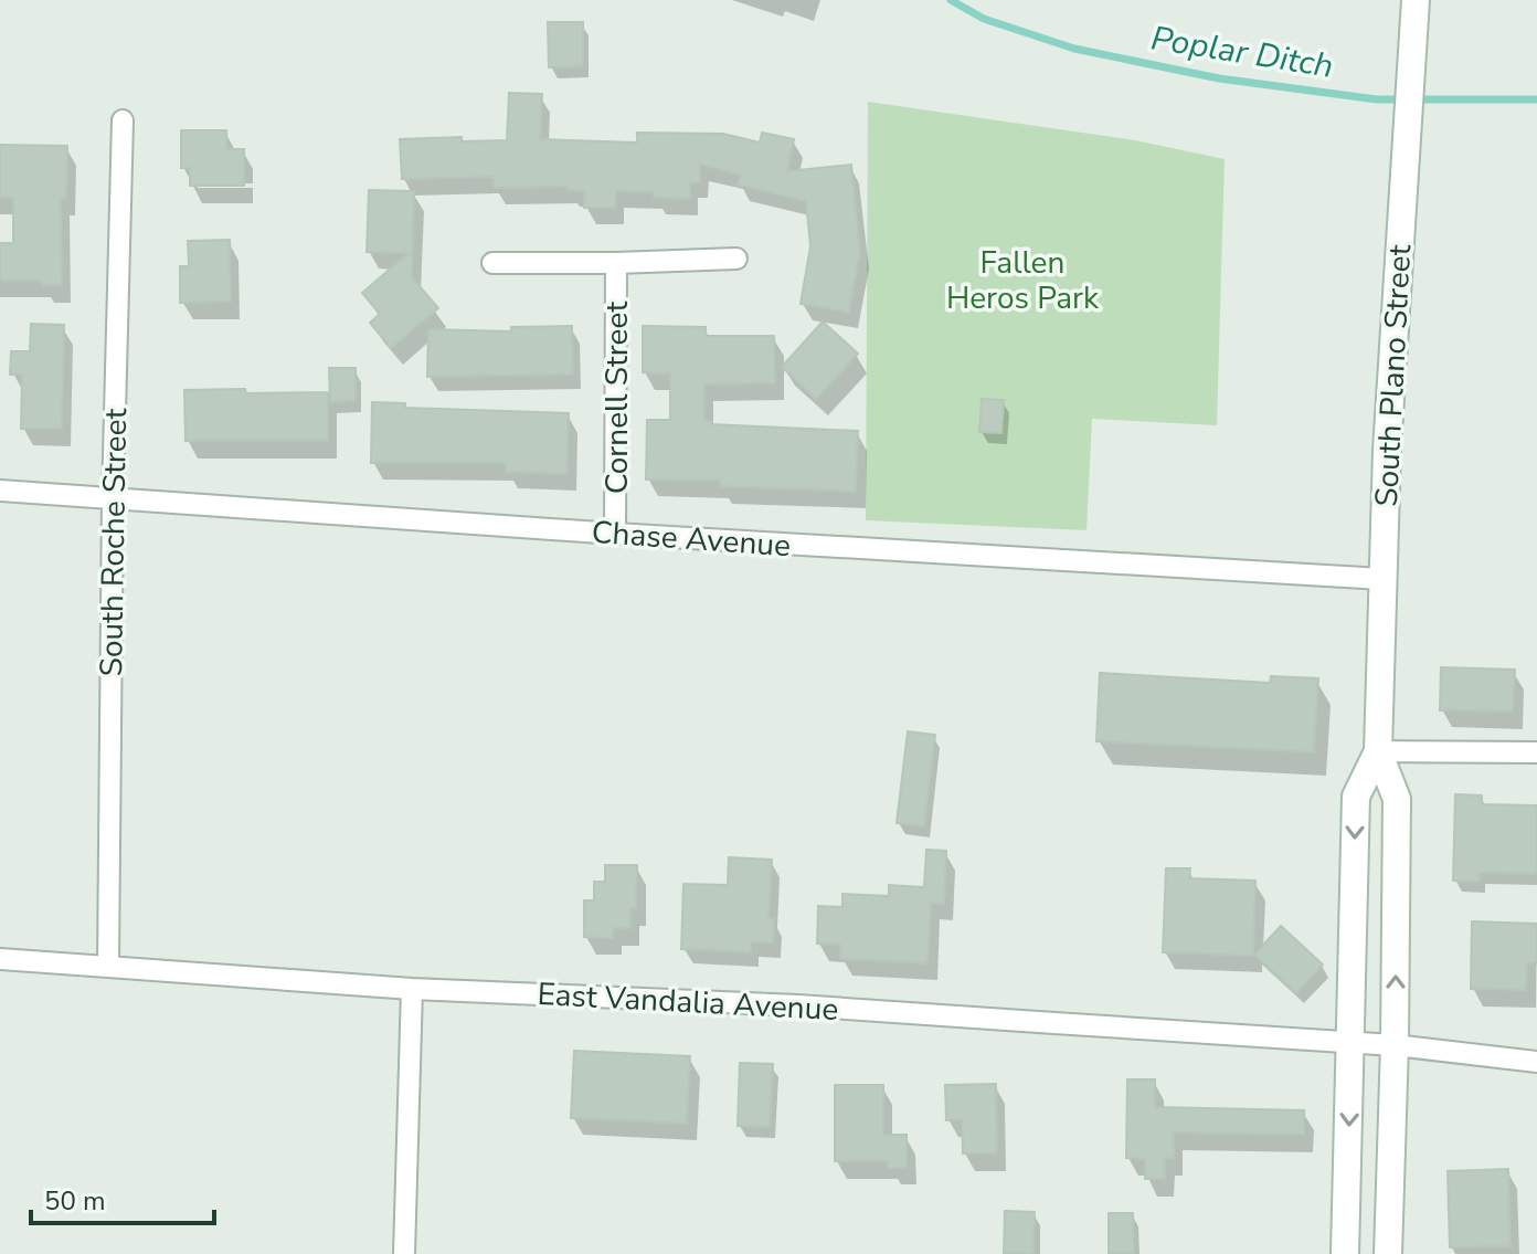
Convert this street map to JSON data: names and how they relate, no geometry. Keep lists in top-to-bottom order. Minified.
{"streets":{"main road":["South Plano Street"],"street":["Cornell Street","Chase Avenue","South Roche Street","East Vandalia Avenue"]},"crossings":[["South Plano Street","Chase Avenue"],["South Plano Street","East Vandalia Avenue"],["Cornell Street","Chase Avenue"],["Chase Avenue","South Roche Street"],["South Roche Street","East Vandalia Avenue"]],"water":["Poplar Ditch"],"parks":["Fallen Heros Park"],"scale_bar":"50 m"}
